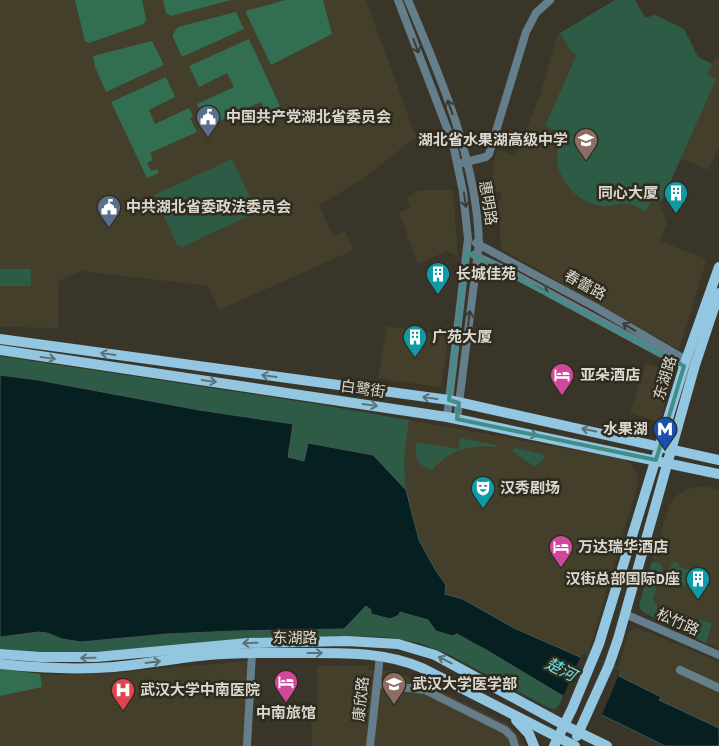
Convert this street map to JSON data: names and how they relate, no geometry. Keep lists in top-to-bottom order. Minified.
{"streets":{"main road":["东湖路","白鹭街"],"street":["惠明路","春蕾路","松竹路","康欣路"]},"crossings":[["惠明路","春蕾路"],["惠明路","白鹭街"],["春蕾路","东湖路"],["东湖路","白鹭街"],["东湖路","松竹路"],["东湖路","康欣路"]],"water":["楚河"],"places":{"public building":["中国共产党湖北省委员会","中共湖北省委政法委员会"],"school or university":["湖北省水果湖高级中学","武汉大学医学部"],"building":["同心大厦","长城佳苑","广苑大厦","汉街总部国际D座"],"hotel":["亚朵酒店","万达瑞华酒店","中南旅馆"],"metro station":["水果湖"],"theatre":["汉秀剧场"],"hospital":["武汉大学中南医院"]}}
